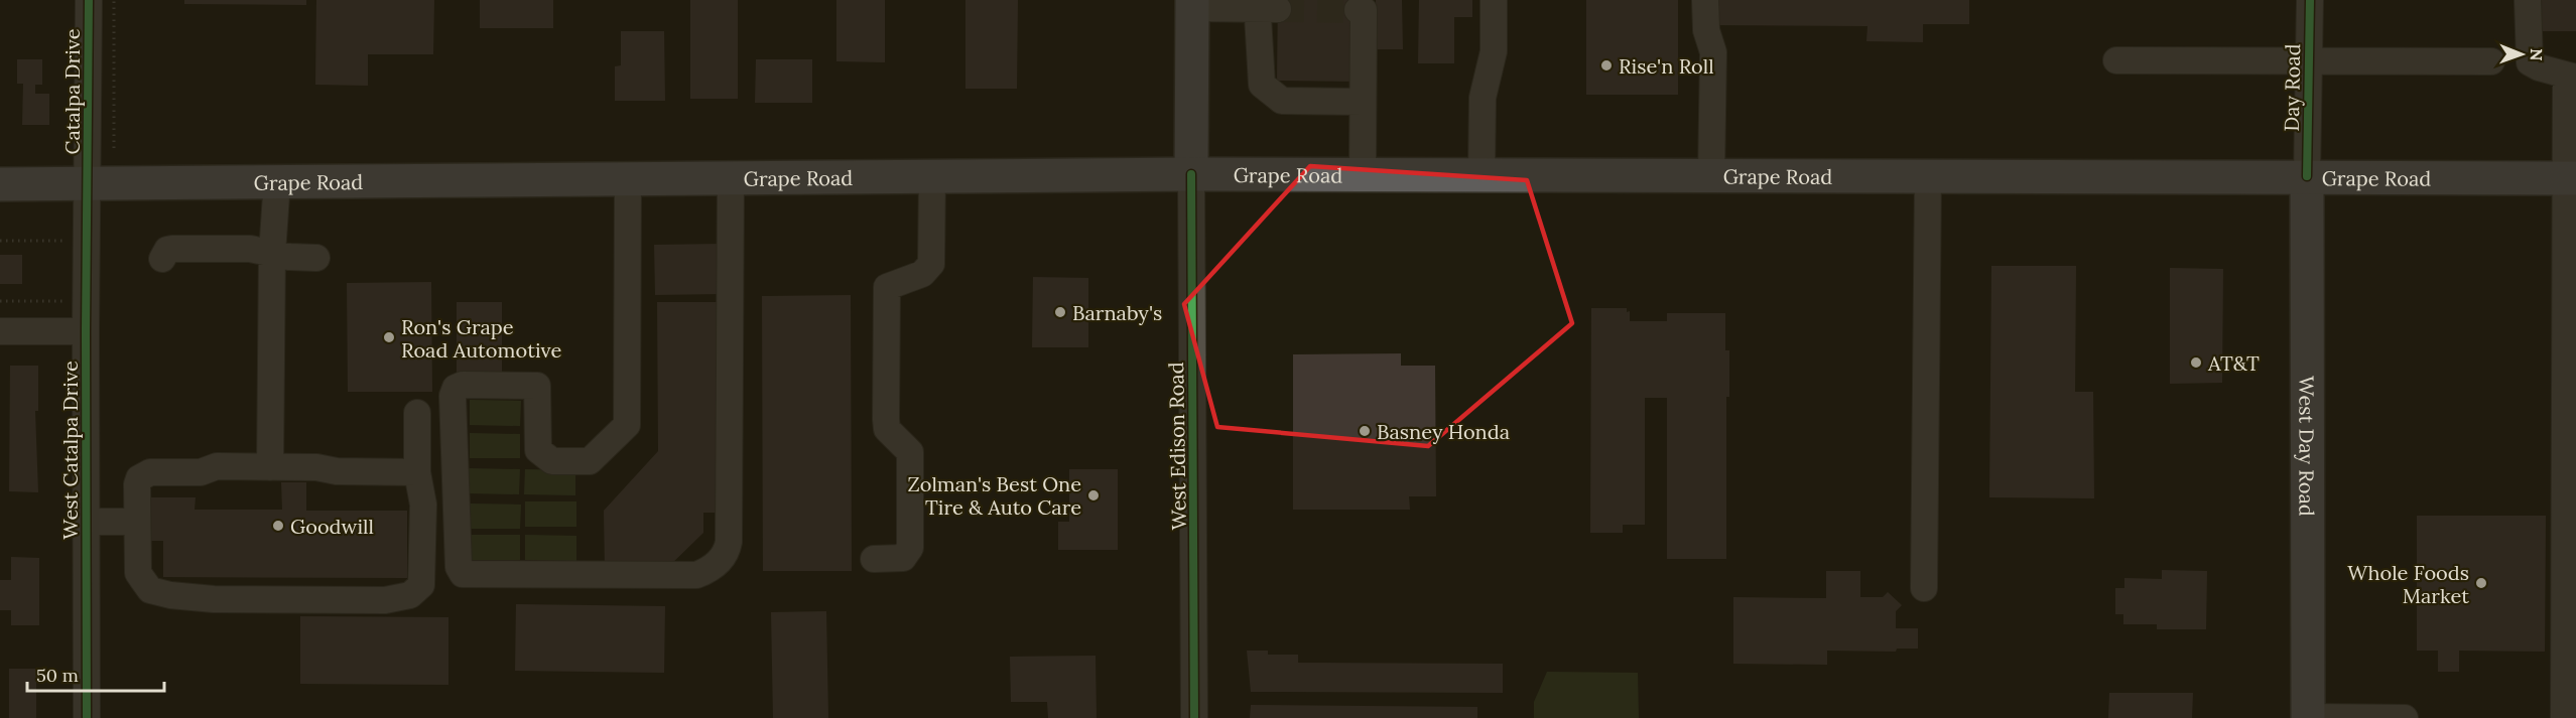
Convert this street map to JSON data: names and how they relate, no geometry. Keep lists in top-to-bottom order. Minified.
{"streets":{"main road":["Grape Road","West Edison Road","West Day Road"],"street":["Day Road","Catalpa Drive","West Catalpa Drive"]},"crossings":[["Day Road","Grape Road"],["Day Road","West Day Road"],["Catalpa Drive","Grape Road"],["Catalpa Drive","West Catalpa Drive"],["Grape Road","West Edison Road"],["Grape Road","West Day Road"],["Grape Road","West Catalpa Drive"]],"places":["Rise'n Roll","Barnaby's","Ron's Grape Road Automotive","AT&T","Basney Honda","Zolman's Best One Tire & Auto Care","Goodwill","Whole Foods Market"],"scale_bar":"50 m","north":"right"}
